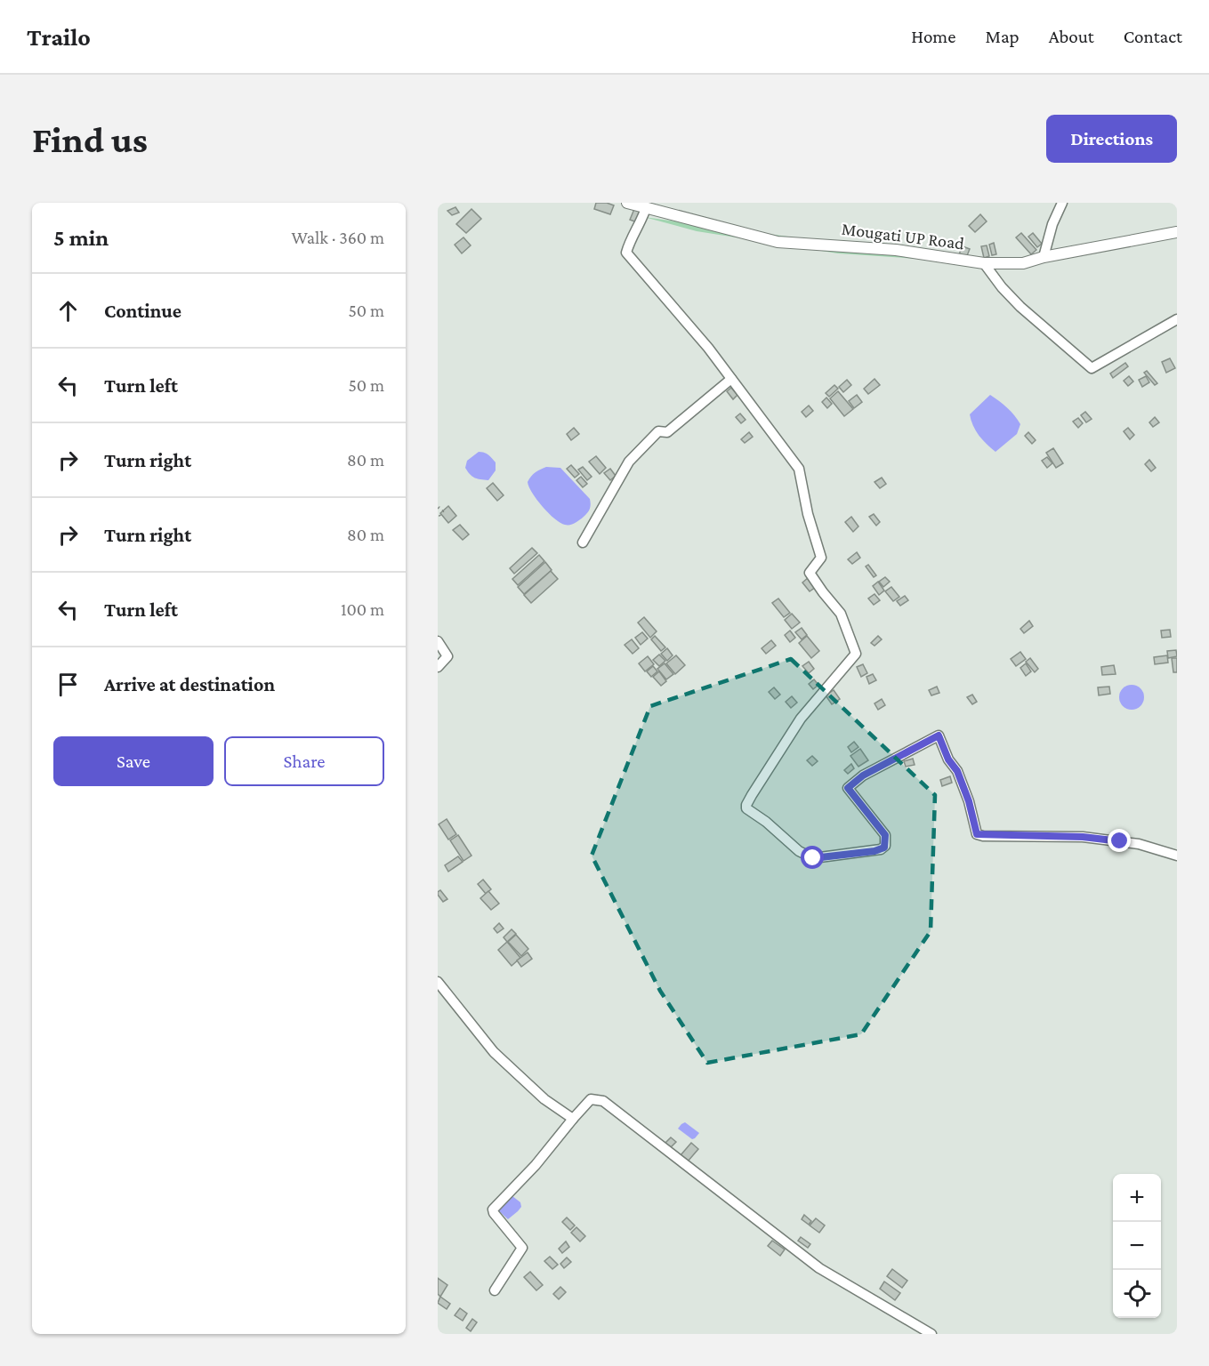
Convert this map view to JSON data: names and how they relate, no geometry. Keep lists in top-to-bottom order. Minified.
{"streets":{"street":["Mougati UP Road"]},"page":{"header":"Trailo","nav":["Home","Map","About","Contact"],"buttons":["Directions",["Save","Share"]],"title":"Find us","heading":["5 min","Walk · 360 m"],"list":[["Continue","50 m"],["Turn left","50 m"],["Turn right","80 m"],["Turn right","80 m"],["Turn left","100 m"],"Arrive at destination"],"map_buttons":["+","−"]}}
